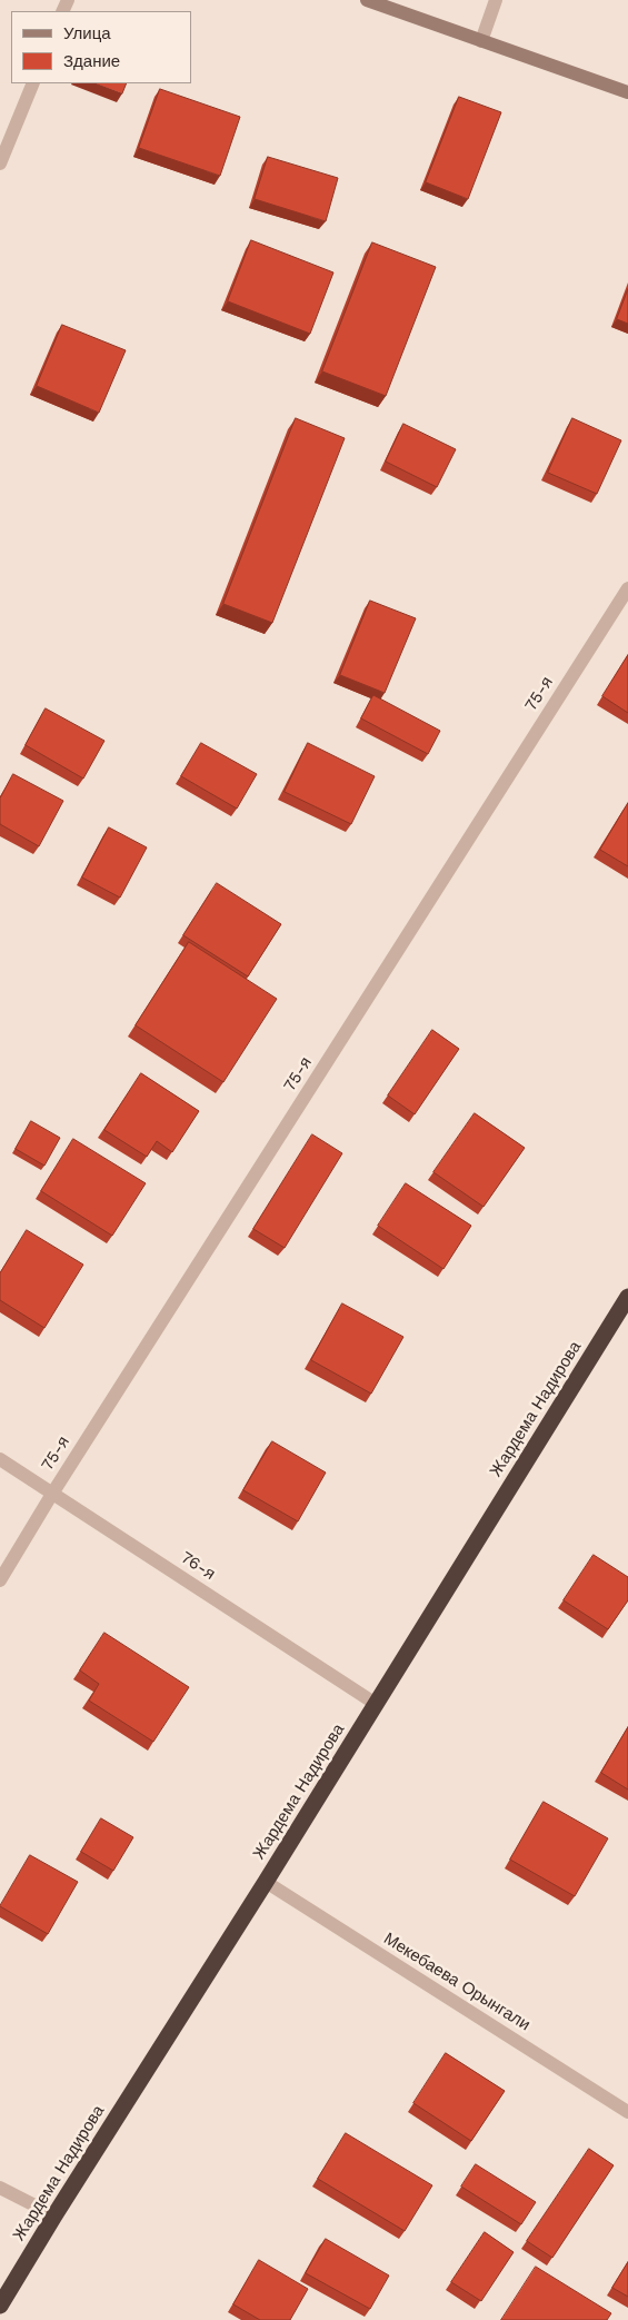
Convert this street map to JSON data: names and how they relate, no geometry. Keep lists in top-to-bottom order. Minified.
{"streets":{"highway":["Жардема Надирова"],"street":["75-я","76-я","Мекебаева Орынгали"]},"crossings":[["75-я","76-я"],["Жардема Надирова","76-я"],["Жардема Надирова","Мекебаева Орынгали"]],"legend":["Улица","Здание"]}
